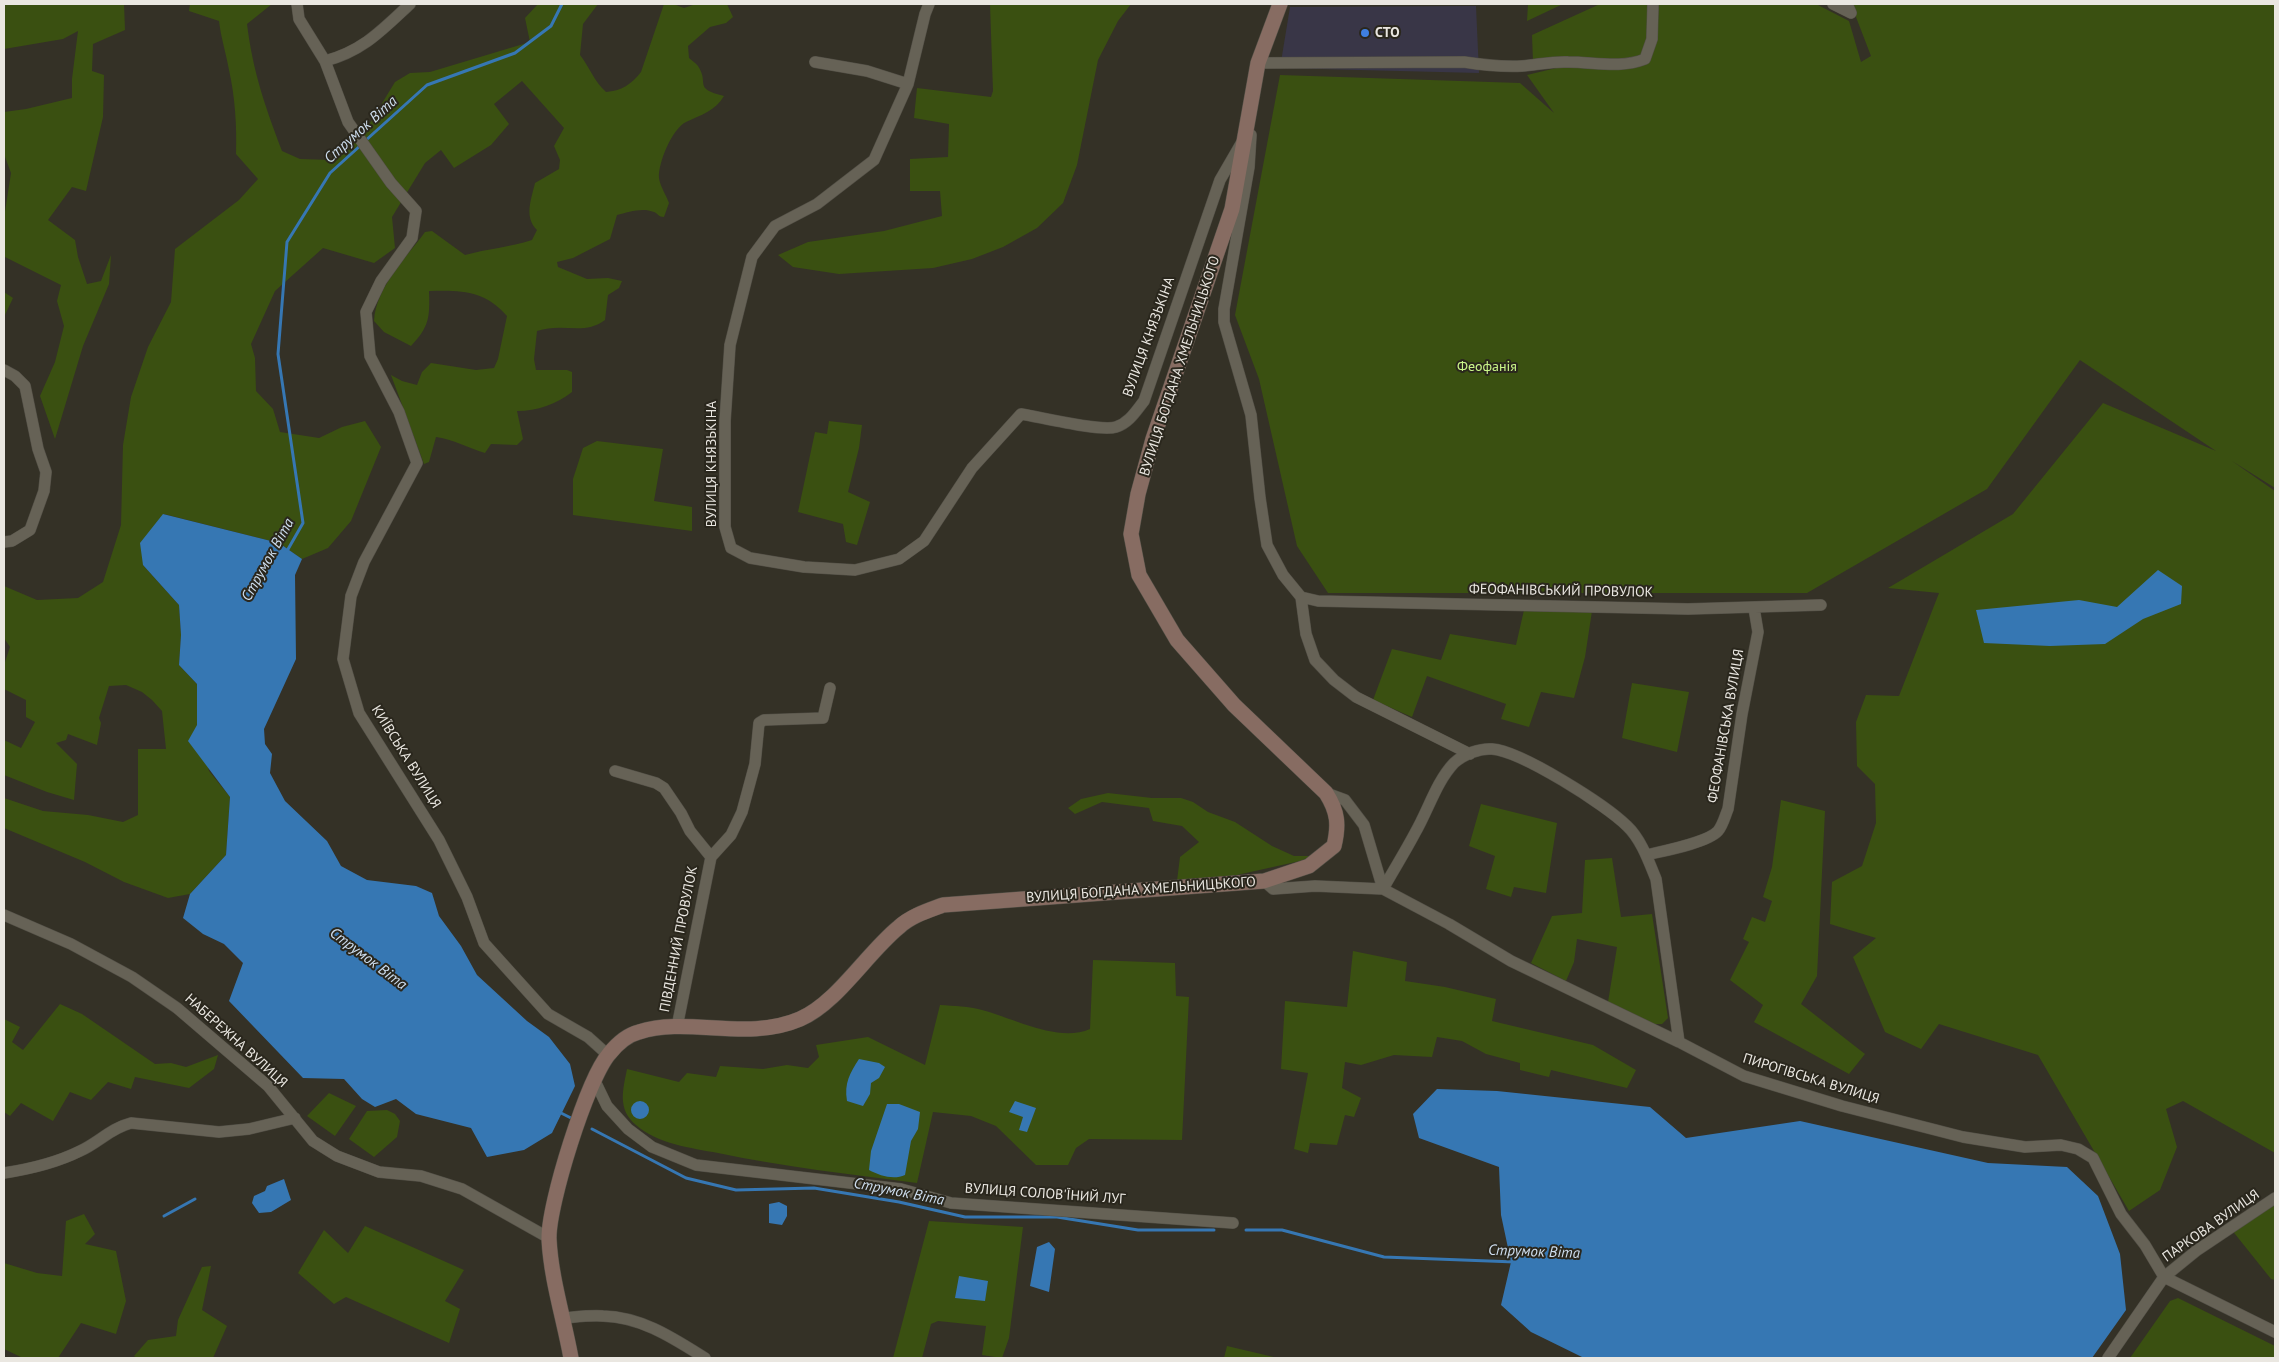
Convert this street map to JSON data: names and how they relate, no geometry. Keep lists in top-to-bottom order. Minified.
{"streets":{"street":["ВУЛИЦЯ КНЯЗЬКІНА","ВУЛИЦЯ БОГДАНА ХМЕЛЬНИЦЬКОГО","ФЕОФАНІВСЬКИЙ ПРОВУЛОК","ФЕОФАНІВСЬКА ВУЛИЦЯ","КИЇВСЬКА ВУЛИЦЯ","ПІВДЕННИЙ ПРОВУЛОК","НАБЕРЕЖНА ВУЛИЦЯ","ПИРОГІВСЬКА ВУЛИЦЯ","ВУЛИЦЯ СОЛОВ'ЇНИЙ ЛУГ","ПАРКОВА ВУЛИЦЯ"]},"crossings":[["ВУЛИЦЯ КНЯЗЬКІНА","ВУЛИЦЯ БОГДАНА ХМЕЛЬНИЦЬКОГО"],["ВУЛИЦЯ БОГДАНА ХМЕЛЬНИЦЬКОГО","КИЇВСЬКА ВУЛИЦЯ"],["ВУЛИЦЯ БОГДАНА ХМЕЛЬНИЦЬКОГО","ПІВДЕННИЙ ПРОВУЛОК"],["ВУЛИЦЯ БОГДАНА ХМЕЛЬНИЦЬКОГО","НАБЕРЕЖНА ВУЛИЦЯ"],["ВУЛИЦЯ БОГДАНА ХМЕЛЬНИЦЬКОГО","ВУЛИЦЯ СОЛОВ'ЇНИЙ ЛУГ"],["ФЕОФАНІВСЬКИЙ ПРОВУЛОК","ФЕОФАНІВСЬКА ВУЛИЦЯ"],["ПИРОГІВСЬКА ВУЛИЦЯ","ПАРКОВА ВУЛИЦЯ"]],"water":["Струмок Віта"],"parks":["Феофанія"],"places":["СТО"]}
